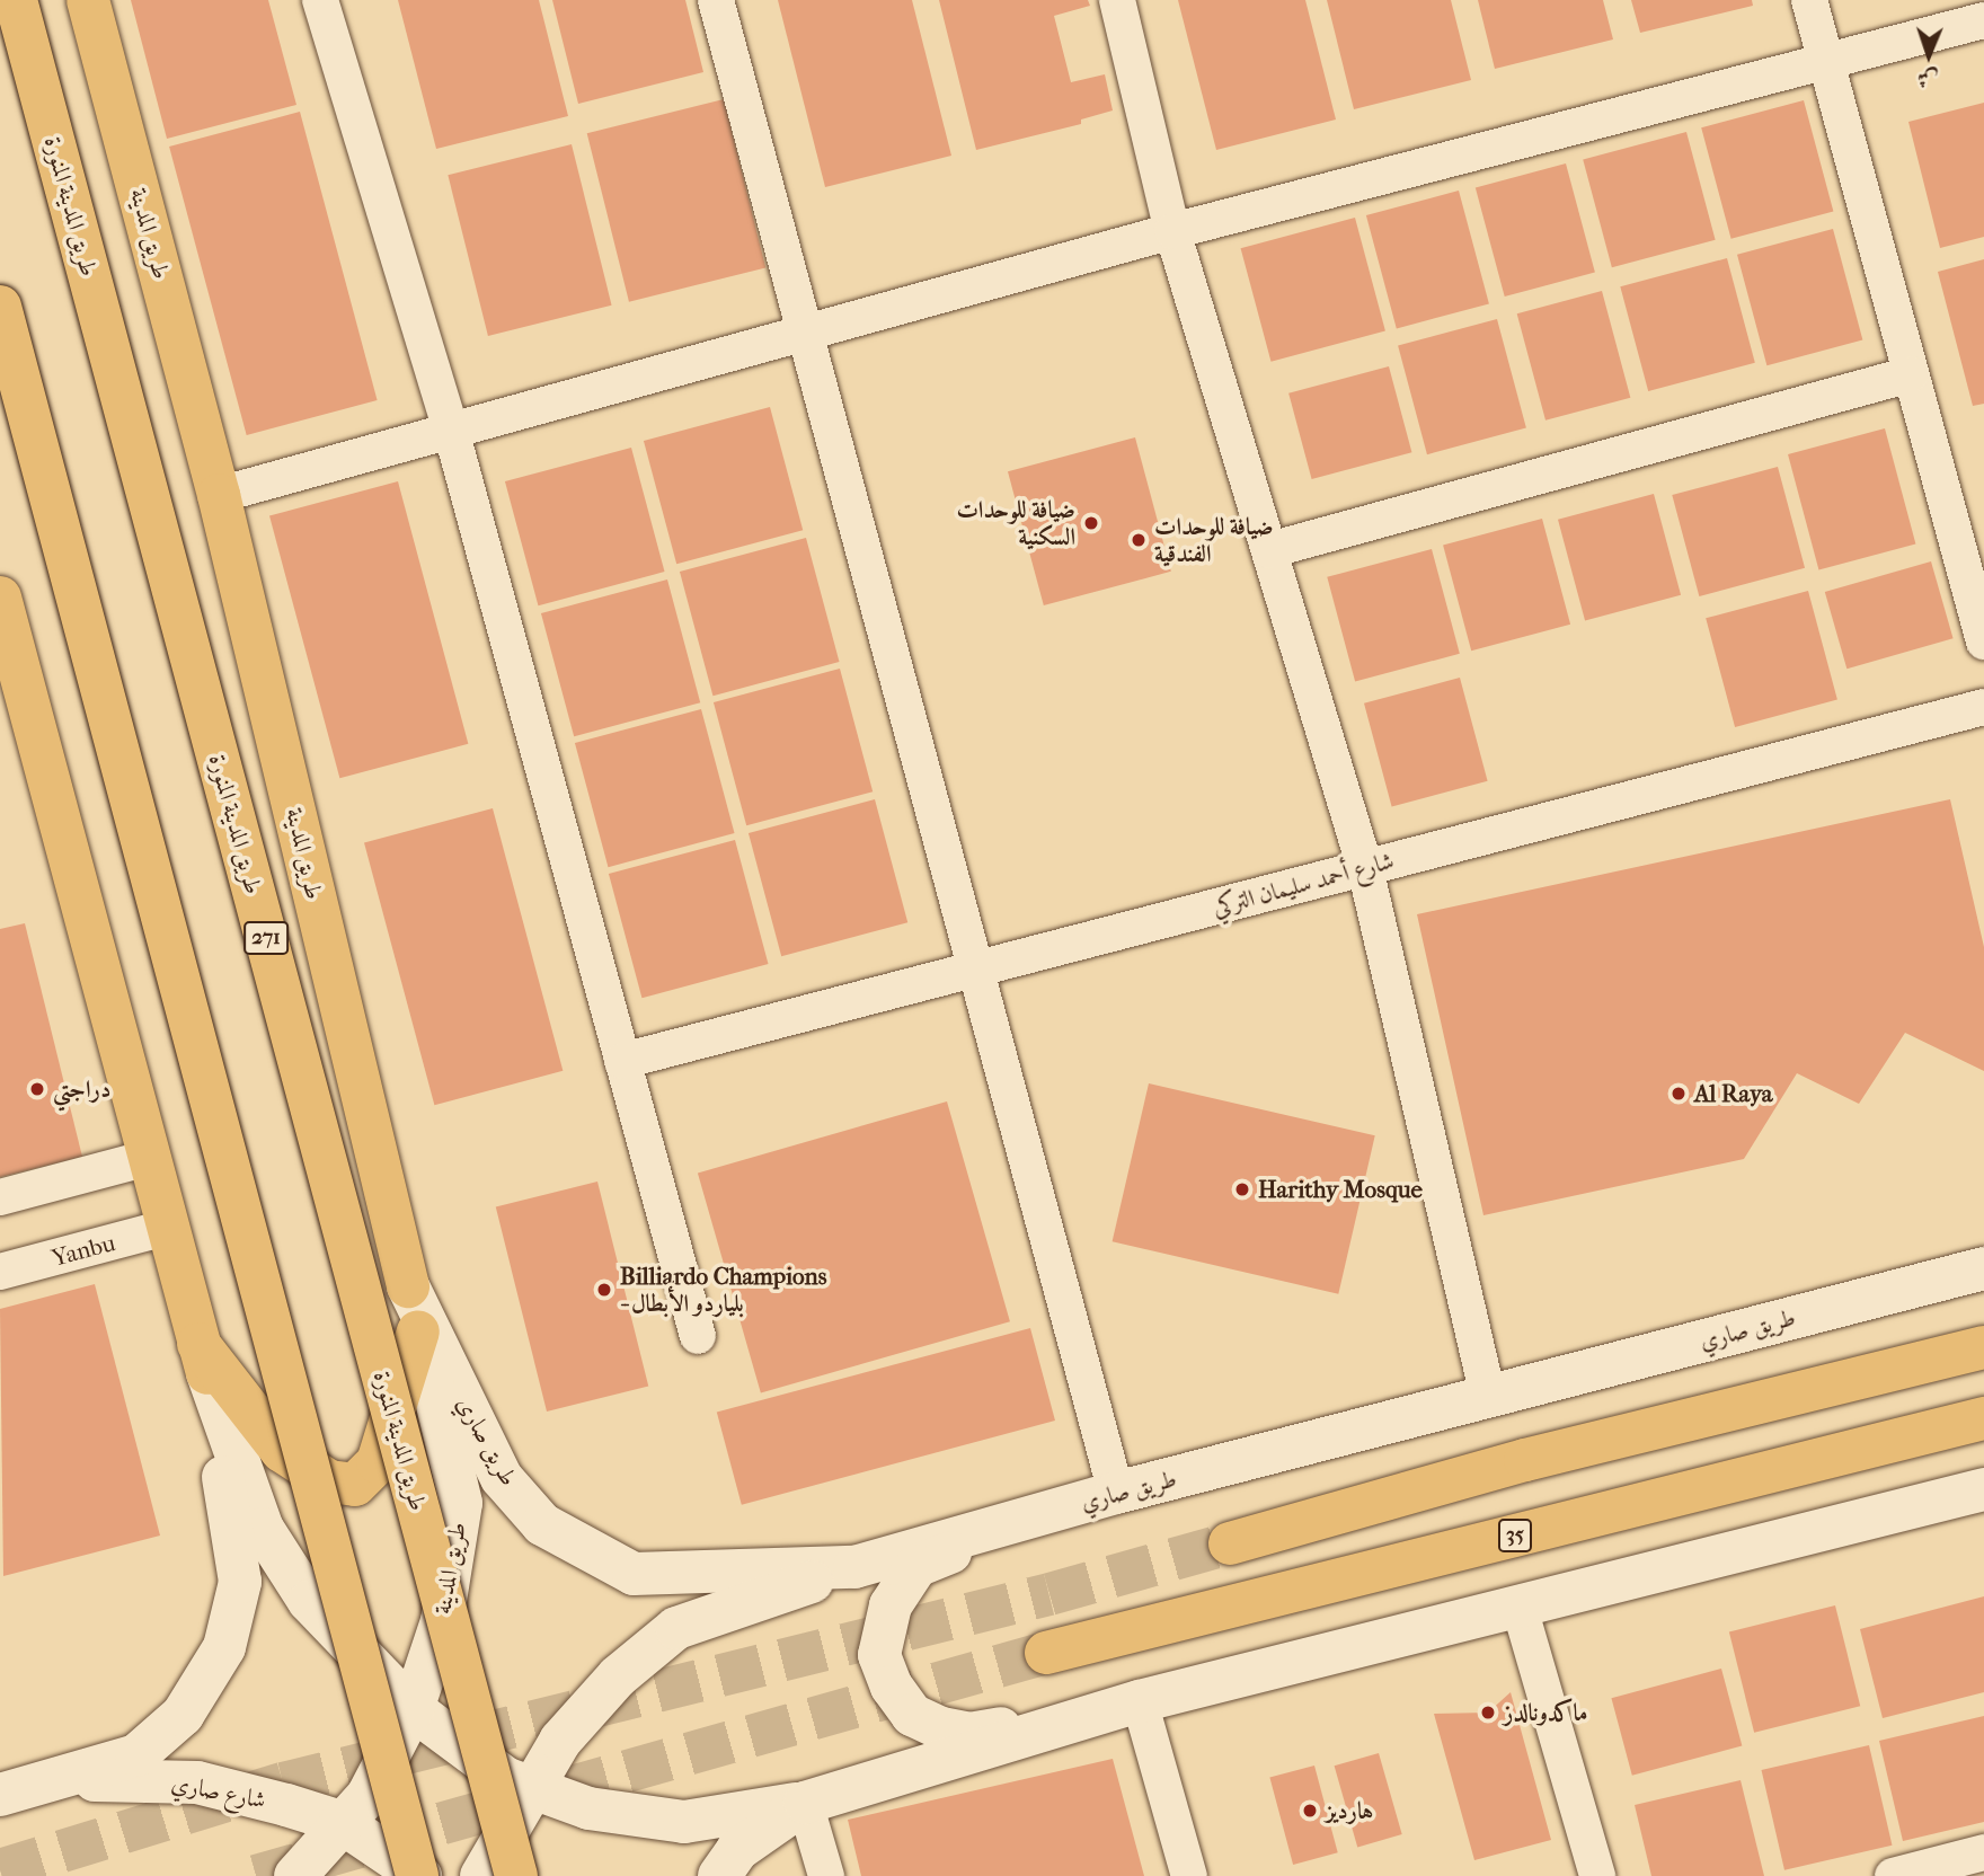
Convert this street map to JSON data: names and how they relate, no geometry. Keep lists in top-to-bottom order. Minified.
{"streets":{"main road":["طريق المدينة المنورة","طريق المدينة","271","طريق صاري","35","شارع صاري"],"street":["شارع أحمد سليمان التركي","Yanbu"]},"crossings":[["طريق المدينة","طريق صاري"],["طريق المدينة","شارع صاري"]],"places":["ضيافة للوحدات السكنية","ضيافة للوحدات الفندقية","دراجتي","Al Raya","Harithy Mosque","Billiardo Champions - بلياردو الأبطال","ماكدونالدز","هارديز"],"north":"bottom"}
